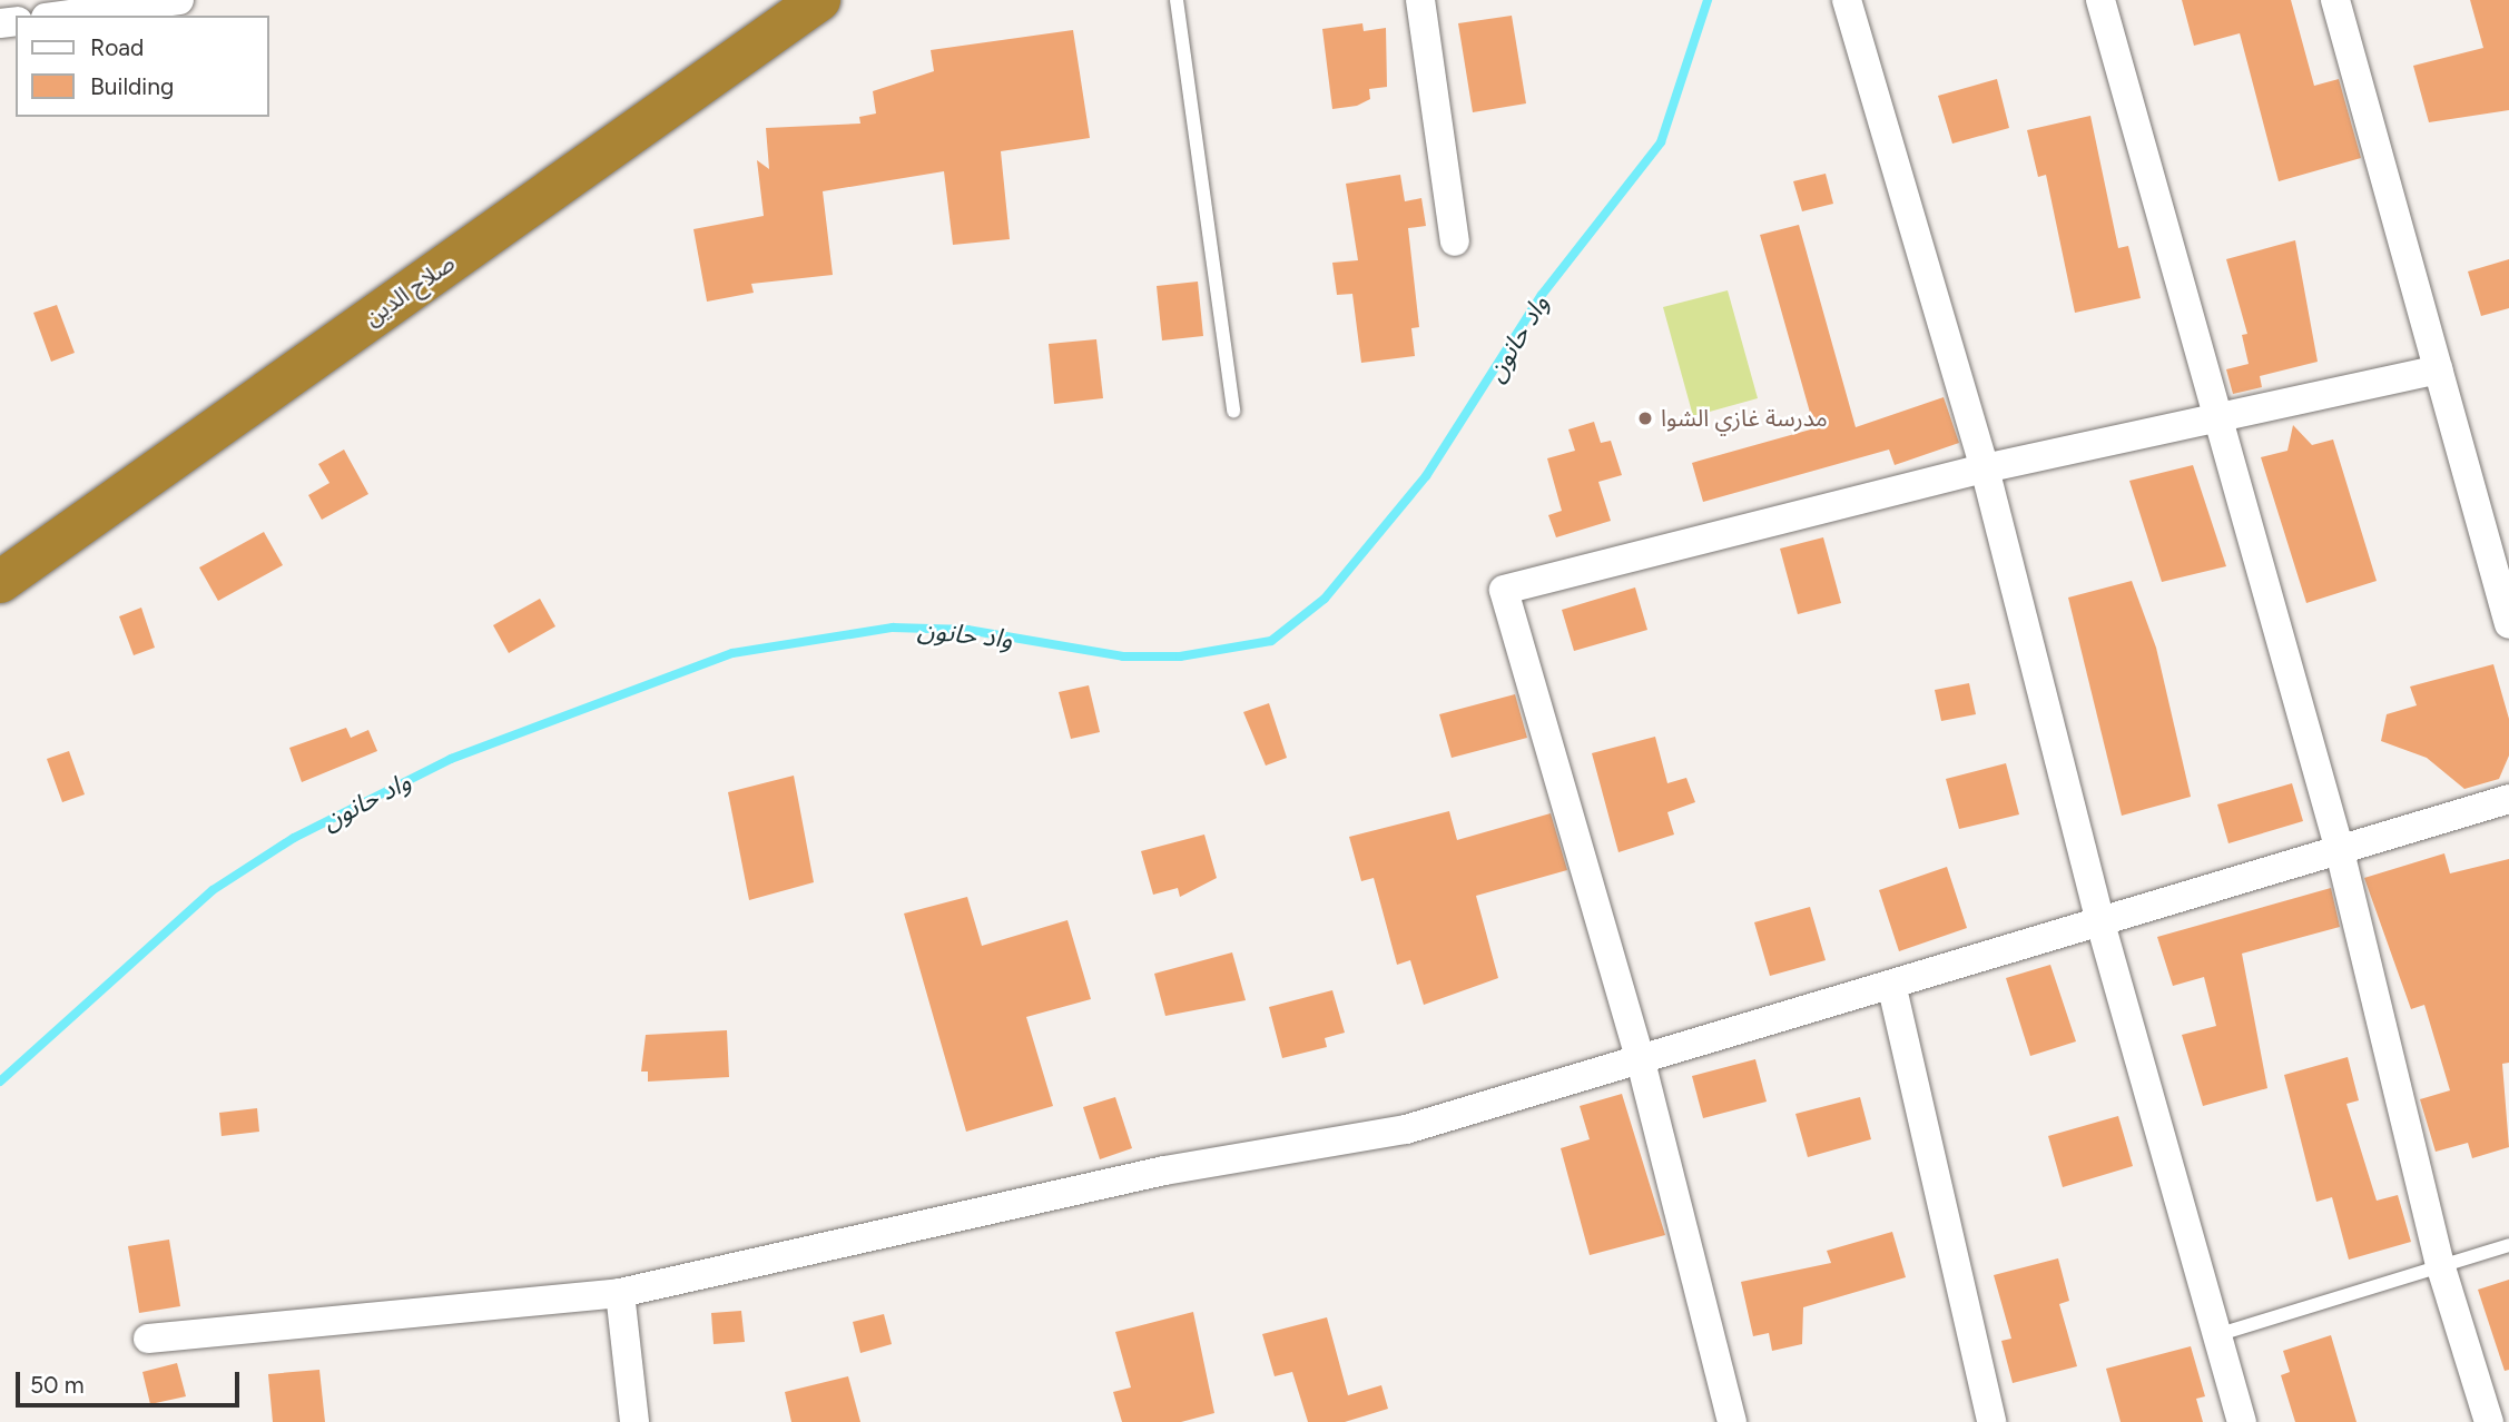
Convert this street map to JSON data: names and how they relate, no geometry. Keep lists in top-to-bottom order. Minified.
{"streets":{"highway":["صلاح الدين"]},"water":["واد حانون"],"places":["مدرسة غازي الشوا"],"legend":["Road","Building"],"scale_bar":"50 m"}
